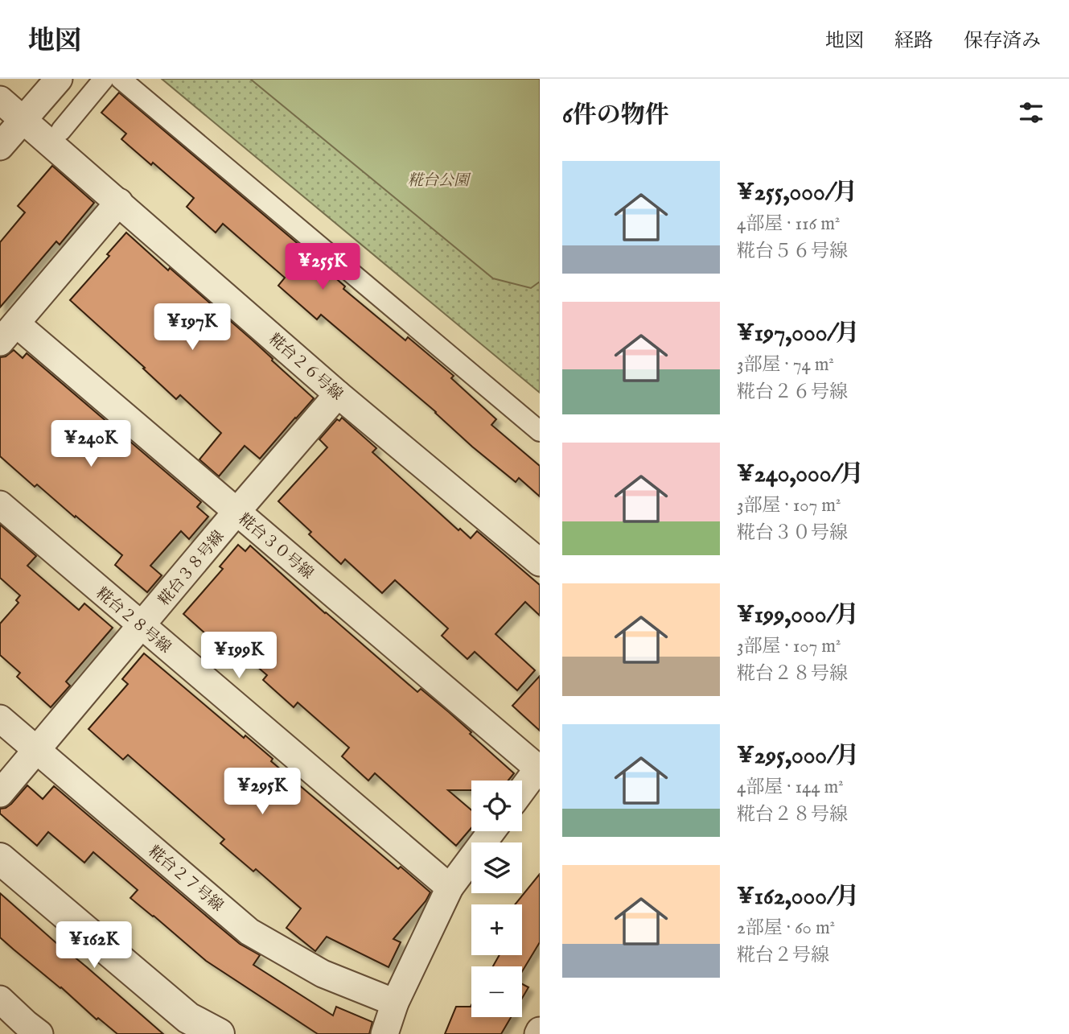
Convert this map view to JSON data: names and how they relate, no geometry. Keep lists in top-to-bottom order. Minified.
{"streets":{"street":["糀台２６号線","糀台３０号線","糀台３８号線","糀台２８号線","糀台２７号線"]},"crossings":[["糀台２６号線","糀台３８号線"],["糀台３０号線","糀台３８号線"],["糀台３８号線","糀台２８号線"],["糀台３８号線","糀台２７号線"]],"parks":["糀台公園"],"page":{"header":"地図","nav":["地図","経路","保存済み"],"heading":"6件の物件","list":[{"name":"¥255,000/月","note":"4部屋 · 116 m² · 糀台５６号線"},{"name":"¥197,000/月","note":"3部屋 · 74 m² · 糀台２６号線"},{"name":"¥240,000/月","note":"3部屋 · 107 m² · 糀台３０号線"},{"name":"¥199,000/月","note":"3部屋 · 107 m² · 糀台２８号線"},{"name":"¥295,000/月","note":"4部屋 · 144 m² · 糀台２８号線"},{"name":"¥162,000/月","note":"2部屋 · 60 m² · 糀台２号線"}],"price":["¥255K","¥197K","¥240K","¥199K","¥295K","¥162K"],"map_buttons":["+","−"]}}
